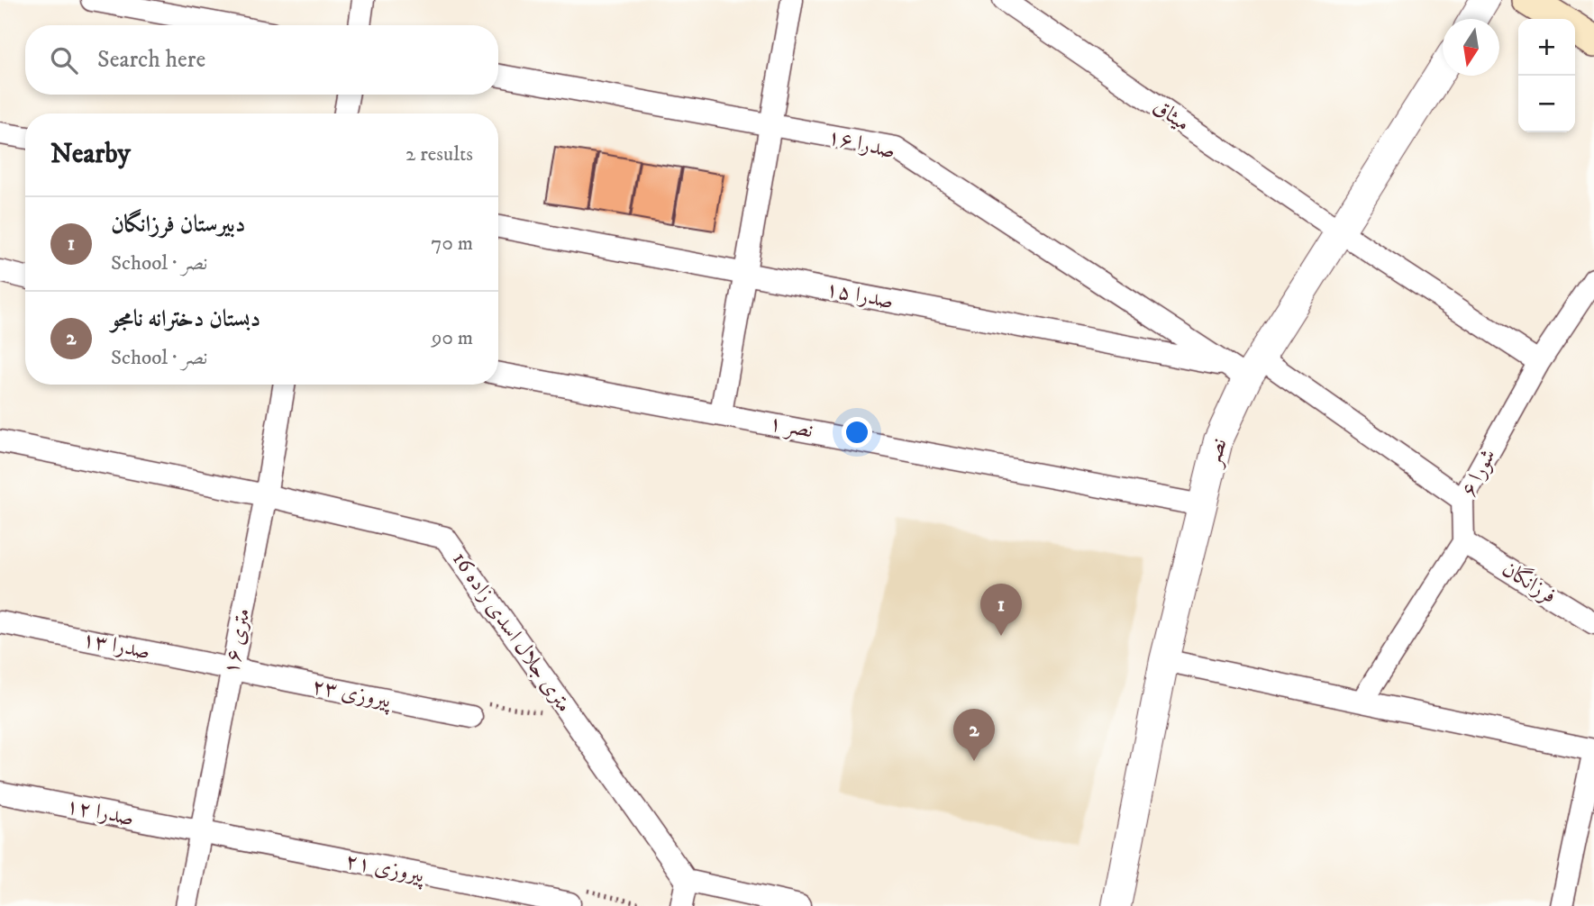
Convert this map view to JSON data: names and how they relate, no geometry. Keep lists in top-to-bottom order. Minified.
{"streets":{"street":["میثاق","صدرا ۱۶","صدرا ۱۵","نصر ۱","نصر","شورا ۶","فرزانگان","16 متری جلال اسدی زاده","۱۶ متری","صدرا ۱۳","پیروزی ۲۳","صدرا ۱۲","پیروزی ۲۱"]},"crossings":[["میثاق","نصر"],["میثاق","شورا ۶"],["صدرا ۱۶","صدرا ۱۵"],["صدرا ۱۶","نصر"],["صدرا ۱۶","شورا ۶"],["صدرا ۱۵","نصر"],["نصر ۱","نصر"],["شورا ۶","فرزانگان"],["16 متری جلال اسدی زاده","۱۶ متری"],["۱۶ متری","صدرا ۱۳"],["۱۶ متری","پیروزی ۲۳"],["۱۶ متری","صدرا ۱۲"],["۱۶ متری","پیروزی ۲۱"],["صدرا ۱۳","پیروزی ۲۳"],["صدرا ۱۲","پیروزی ۲۱"]],"north":"bottom","page":{"map_buttons":["+","−"],"search":"Search here","heading":["Nearby","2 results"],"list":[{"mark":"1","name":"دبیرستان فرزانگان","note":"School · نصر","value":"70 m"},{"mark":"2","name":"دبستان دخترانه نامجو","note":"School · نصر","value":"90 m"}],"pins":["1","2"]}}
